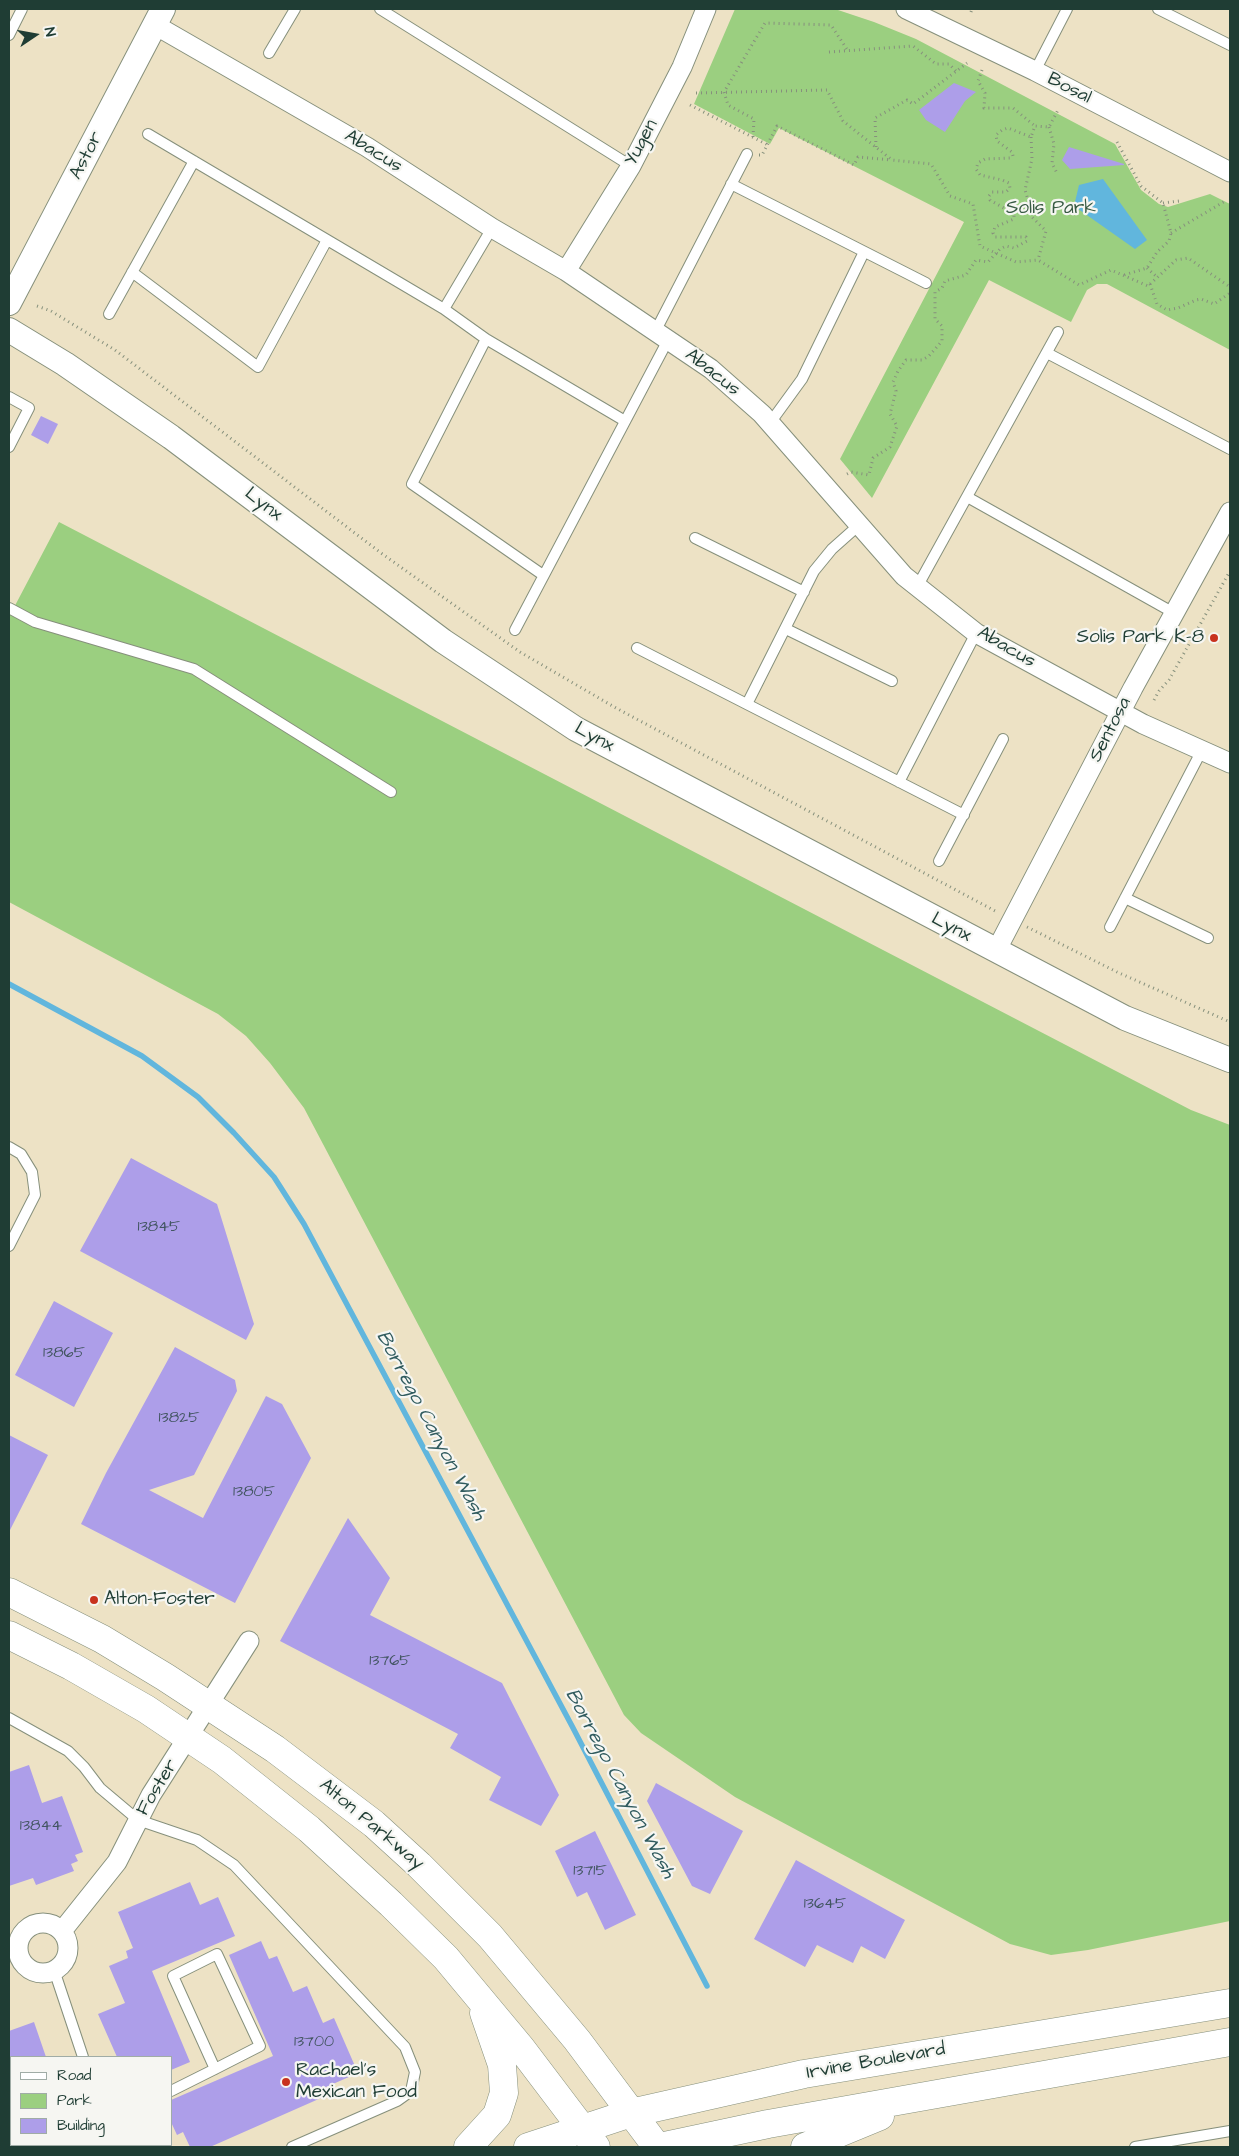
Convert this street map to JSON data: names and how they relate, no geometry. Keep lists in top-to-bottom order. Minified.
{"streets":{"main road":["Alton Parkway","Irvine Boulevard"],"street":["Bosal","Yugen","Abacus","Astor","Lynx","Sentosa","Foster"]},"crossings":[["Yugen","Abacus"],["Abacus","Astor"],["Abacus","Sentosa"],["Lynx","Sentosa"],["Foster","Alton Parkway"],["Alton Parkway","Irvine Boulevard"]],"water":["Borrego Canyon Wash"],"parks":["Solis Park"],"places":["Solis Park K-8","Alton-Foster","Rachael's Mexican Food"],"house_numbers":["13845","13865","13825","13805","13765","13844","13715","13645","13700"],"legend":["Road","Park","Building"],"north":"right"}
